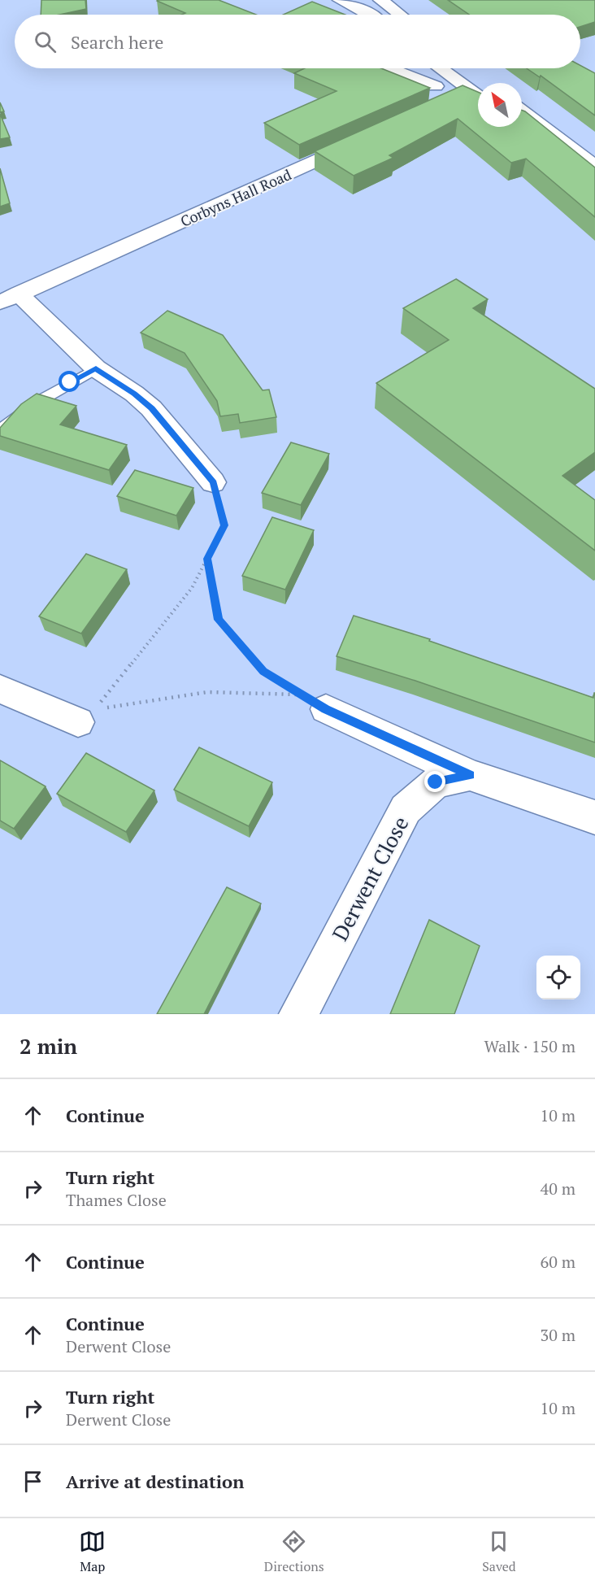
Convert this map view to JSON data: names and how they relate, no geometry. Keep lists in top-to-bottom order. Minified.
{"streets":{"street":["Corbyns Hall Road","Derwent Close"]},"north":"top left","page":{"search":"Search here","heading":["2 min","Walk · 150 m"],"list":[["Continue","10 m"],["Turn right","Thames Close","40 m"],["Continue","60 m"],["Continue","Derwent Close","30 m"],["Turn right","Derwent Close","10 m"],"Arrive at destination"],"nav":["Map","Directions","Saved"]}}
